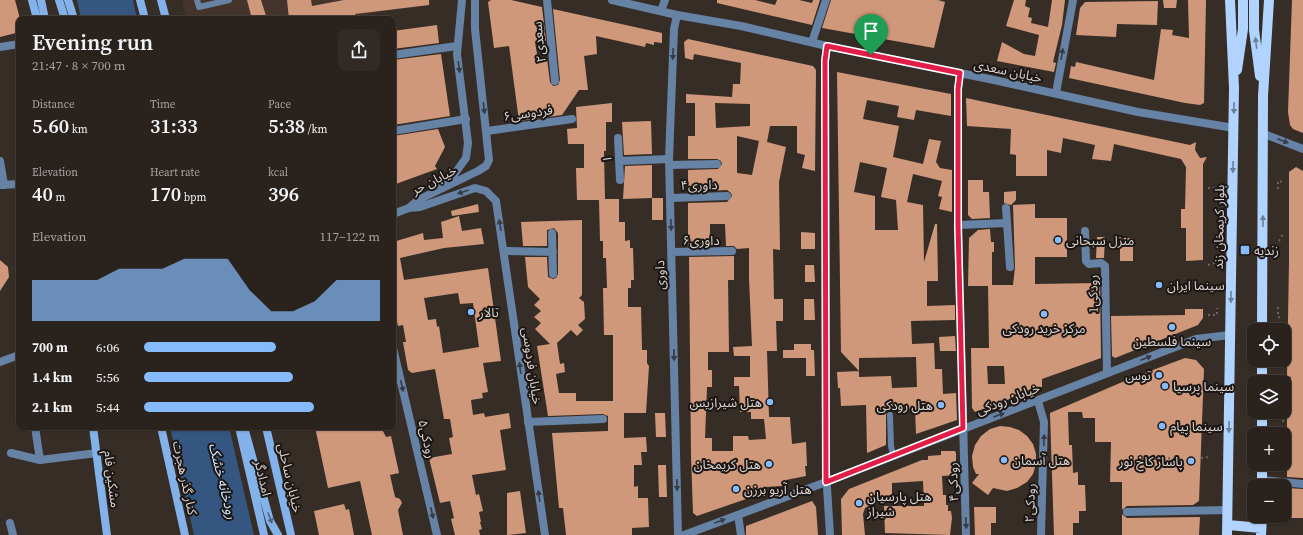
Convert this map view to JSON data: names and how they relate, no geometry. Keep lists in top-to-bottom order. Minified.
{"streets":{"main road":["بلوار کریمخان زند","کنار گذر هجرت","امدادگر","خیابان ساحلی","مشکین فام"],"street":["سعدی۲","خیابان سعدی","فردوسی۶","۱","خیابان حر","داوری۴","داوری۶","داوری","1رودکی","خیابان فردوسی","خیابان رودکی","رودکی۵","رودکی۴","رودکی۲"]},"crossings":[["خیابان سعدی","بلوار کریمخان زند"],["خیابان سعدی","داوری"],["خیابان سعدی","رودکی۴"],["فردوسی۶","خیابان حر"],["خیابان حر","خیابان فردوسی"],["داوری۴","داوری"],["بلوار کریمخان زند","خیابان رودکی"],["داوری۶","داوری"],["1رودکی","خیابان رودکی"],["خیابان رودکی","رودکی۴"],["خیابان رودکی","رودکی۲"]],"one_way":["داوری","خیابان فردوسی","خیابان رودکی","رودکی۵","رودکی۲"],"water":["رودخانه خشک"],"places":{"other":["منزل سبحانی","سینما ایران","تالار","مرکز خرید رودکی","سینما فلسطین","توس","سینما پرسیا","هتل شیرازیس","هتل رودکی","سینما پیام","هتل آسمان","پاساژ کاخ نور","هتل کریمخان","هتل آریو برزن","هتل پارسیان شیراز"],"transit":["زندیه"]},"page":{"heading":["Evening run","21:47 · 8 × 700 m"],"stats":[["Distance","5.60 km"],["Time","31:33"],["Pace","5:38 /km"],["Elevation","40 m"],["Heart rate","170 bpm"],["kcal","396"]],"chart":["Elevation","117–122 m"],"map_buttons":["+","−"],"list":[{"name":"700 m","note":"6:06"},{"name":"1.4 km","note":"5:56"},{"name":"2.1 km","note":"5:44"}]}}
